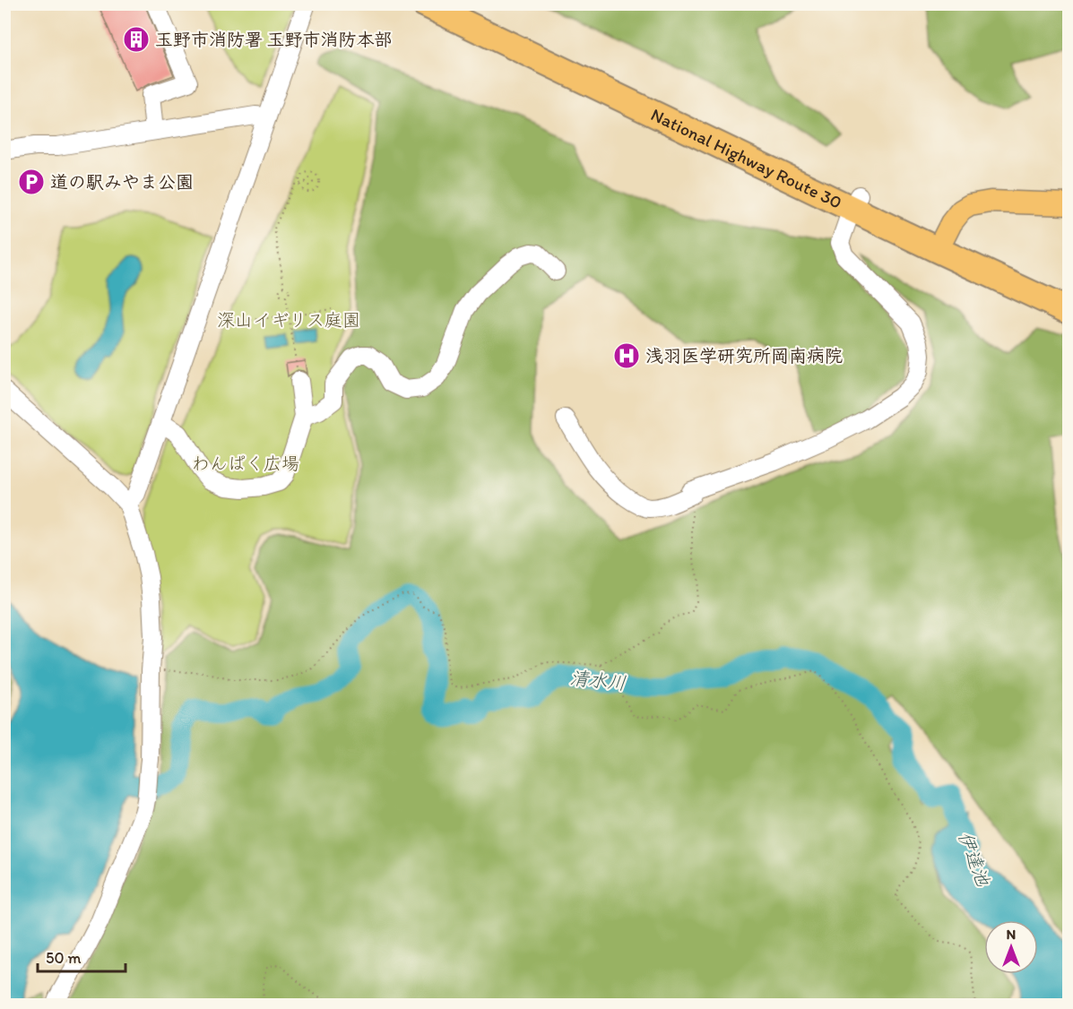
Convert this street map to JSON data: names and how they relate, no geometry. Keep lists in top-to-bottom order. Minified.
{"streets":{"highway":["National Highway Route 30"]},"water":["清水川","伊達池"],"parks":["深山イギリス庭園","わんぱく広場"],"places":{"building":["玉野市消防署 玉野市消防本部"],"parking":["道の駅みやま公園"],"hospital":["浅羽医学研究所岡南病院"]},"scale_bar":"50 m","north":"top"}
